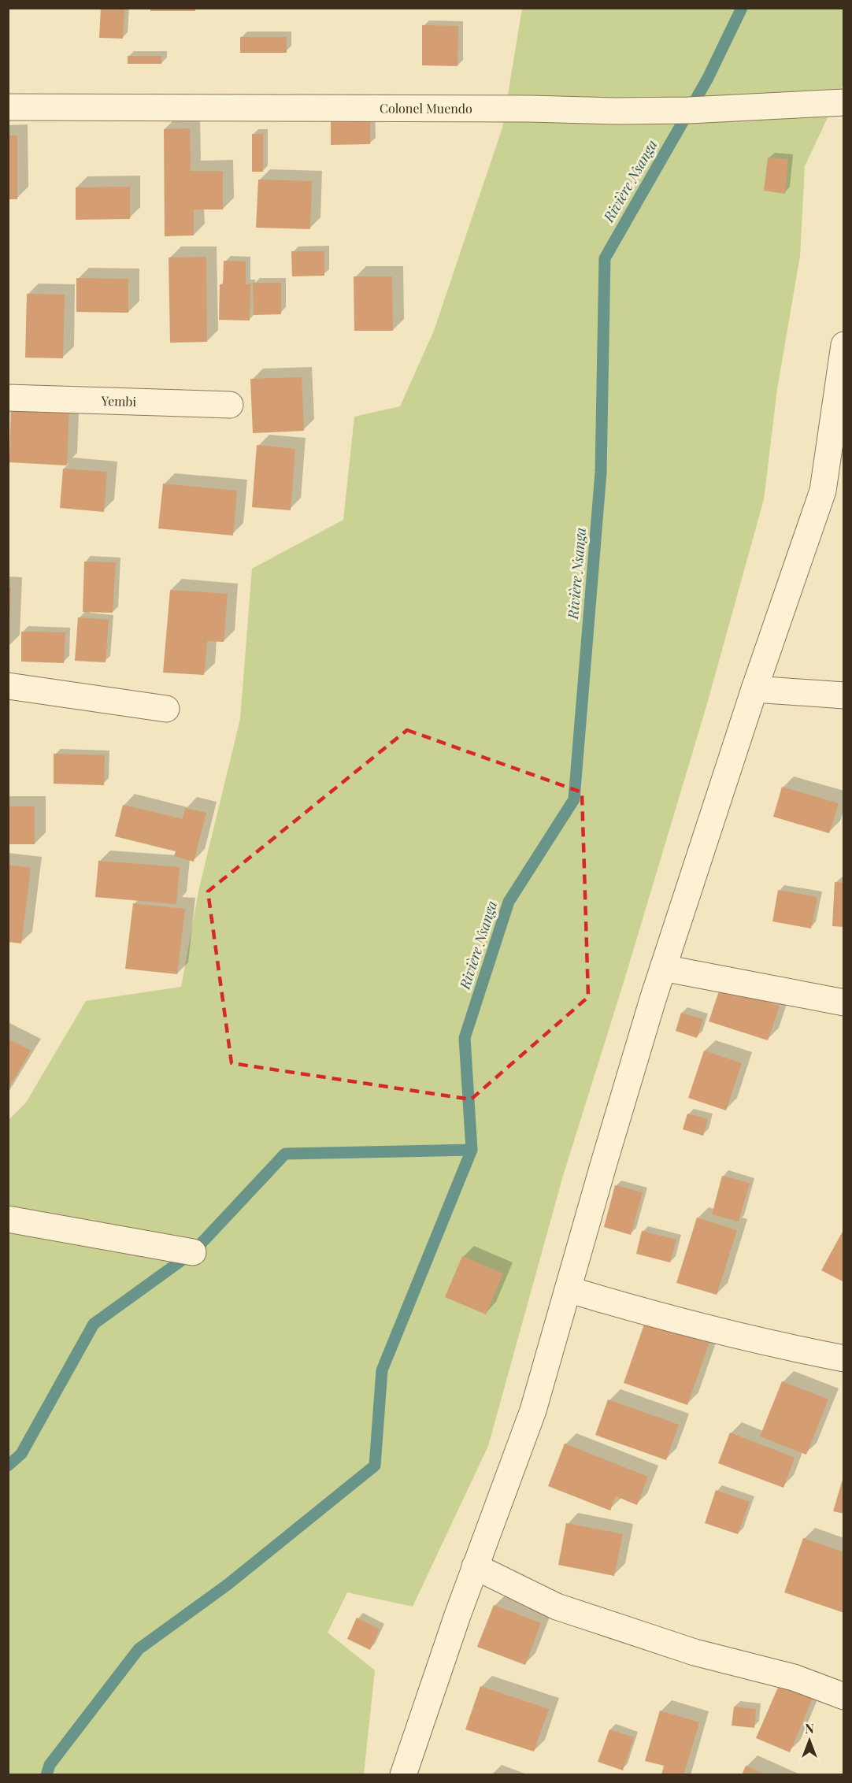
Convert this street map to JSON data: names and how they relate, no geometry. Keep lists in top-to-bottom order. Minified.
{"streets":{"street":["Colonel Muendo","Yembi"]},"water":["Rivière Nsanga"],"north":"top"}
